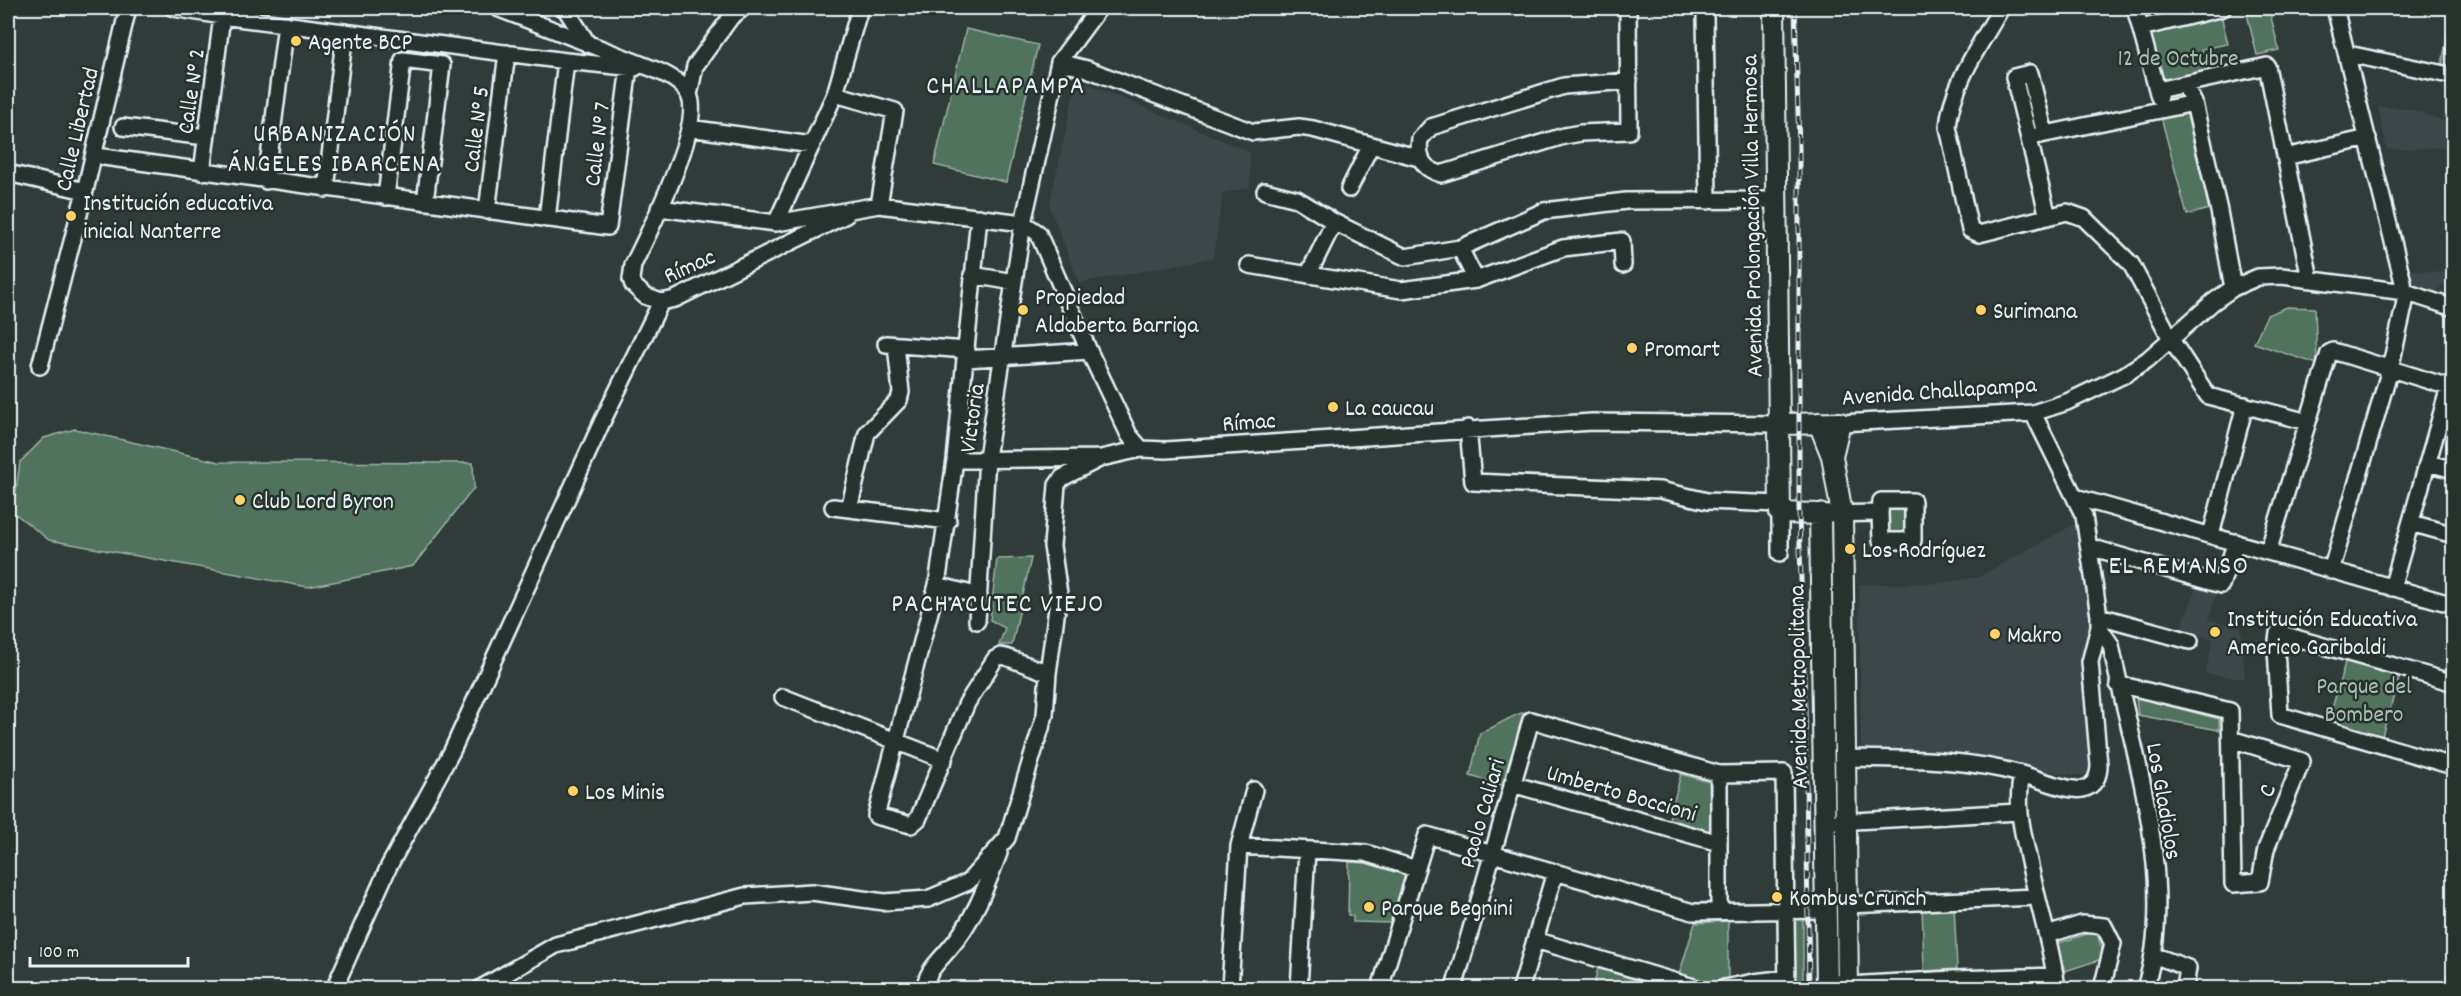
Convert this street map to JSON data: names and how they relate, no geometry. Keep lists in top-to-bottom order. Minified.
{"streets":{"main road":["Avenida Prolongación Villa Hermosa","Avenida Challapampa","Avenida Metropolitana"],"street":["Calle N° 2","Calle Libertad","Calle N° 5","Calle N° 7","Rímac","Victoria","C","Umberto Boccioni","Los Gladiolos","Paolo Caliari"]},"crossings":[["Avenida Prolongación Villa Hermosa","Rímac"],["Avenida Prolongación Villa Hermosa","Avenida Challapampa"],["Rímac","Avenida Challapampa"],["Rímac","Victoria"],["Avenida Challapampa","Avenida Metropolitana"],["Umberto Boccioni","Paolo Caliari"]],"districts":["CHALLAPAMPA","URBANIZACIÓN ÁNGELES IBARCENA","EL REMANSO","PACHACUTEC VIEJO"],"parks":["12 de Octubre","Parque del Bombero"],"places":["Agente BCP","Institución educativa inicial Nanterre","Propiedad Aldaberta Barriga","Surimana","Promart","La caucau","Club Lord Byron","Los Rodríguez","Institución Educativa Americo Garibaldi","Makro","Los Minis","Kombus Crunch","Parque Begnini"],"scale_bar":"100 m"}
